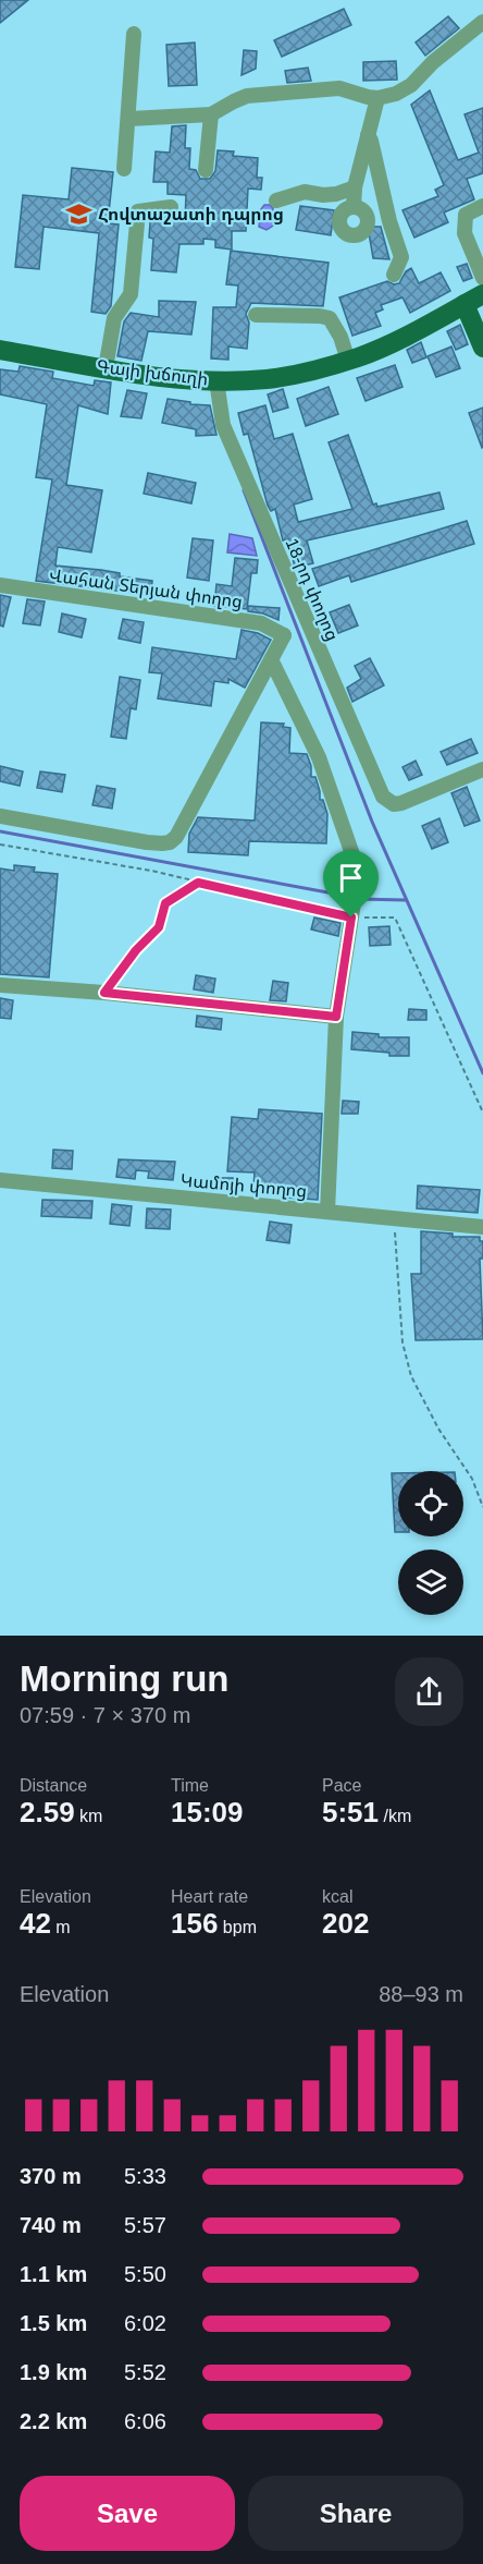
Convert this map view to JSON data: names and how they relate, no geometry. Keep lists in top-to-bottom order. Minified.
{"streets":{"main road":["Գայի խճուղի"],"street":["Վահան Տերյան փողոց","18-րդ փողոց","Կամոյի փողոց"]},"crossings":[["Գայի խճուղի","18-րդ փողոց"]],"places":{"school or university":["Հովտաշատի դպրոց"]},"page":{"heading":["Morning run","07:59 · 7 × 370 m"],"stats":[["Distance","2.59 km"],["Time","15:09"],["Pace","5:51 /km"],["Elevation","42 m"],["Heart rate","156 bpm"],["kcal","202"]],"chart":["Elevation","88–93 m"],"list":[{"name":"370 m","note":"5:33"},{"name":"740 m","note":"5:57"},{"name":"1.1 km","note":"5:50"},{"name":"1.5 km","note":"6:02"},{"name":"1.9 km","note":"5:52"},{"name":"2.2 km","note":"6:06"}],"buttons":["Save","Share"]}}
